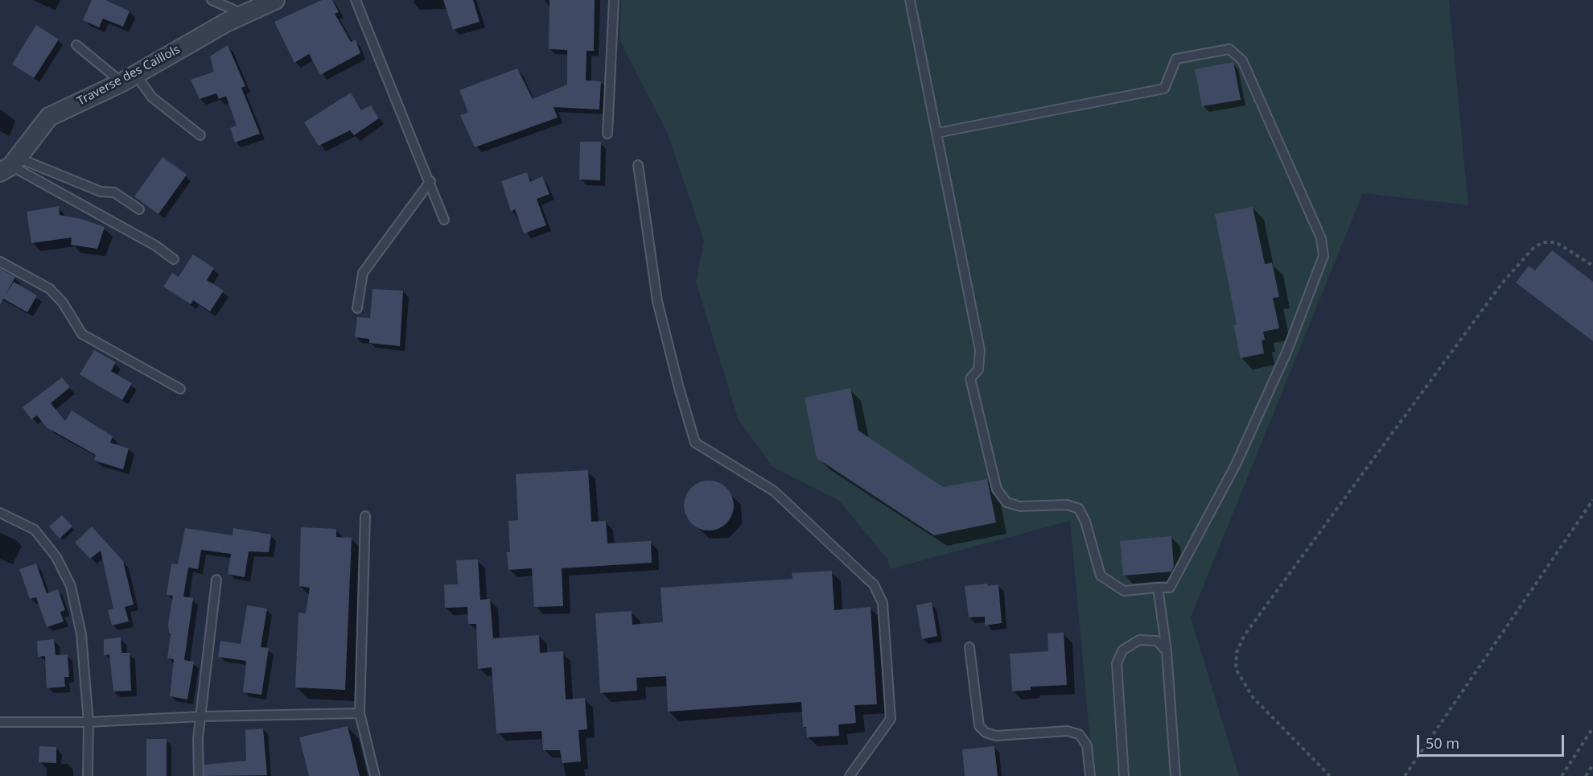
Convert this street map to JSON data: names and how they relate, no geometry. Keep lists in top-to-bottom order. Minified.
{"streets":{"street":["Traverse des Caillols"]},"scale_bar":"50 m"}
